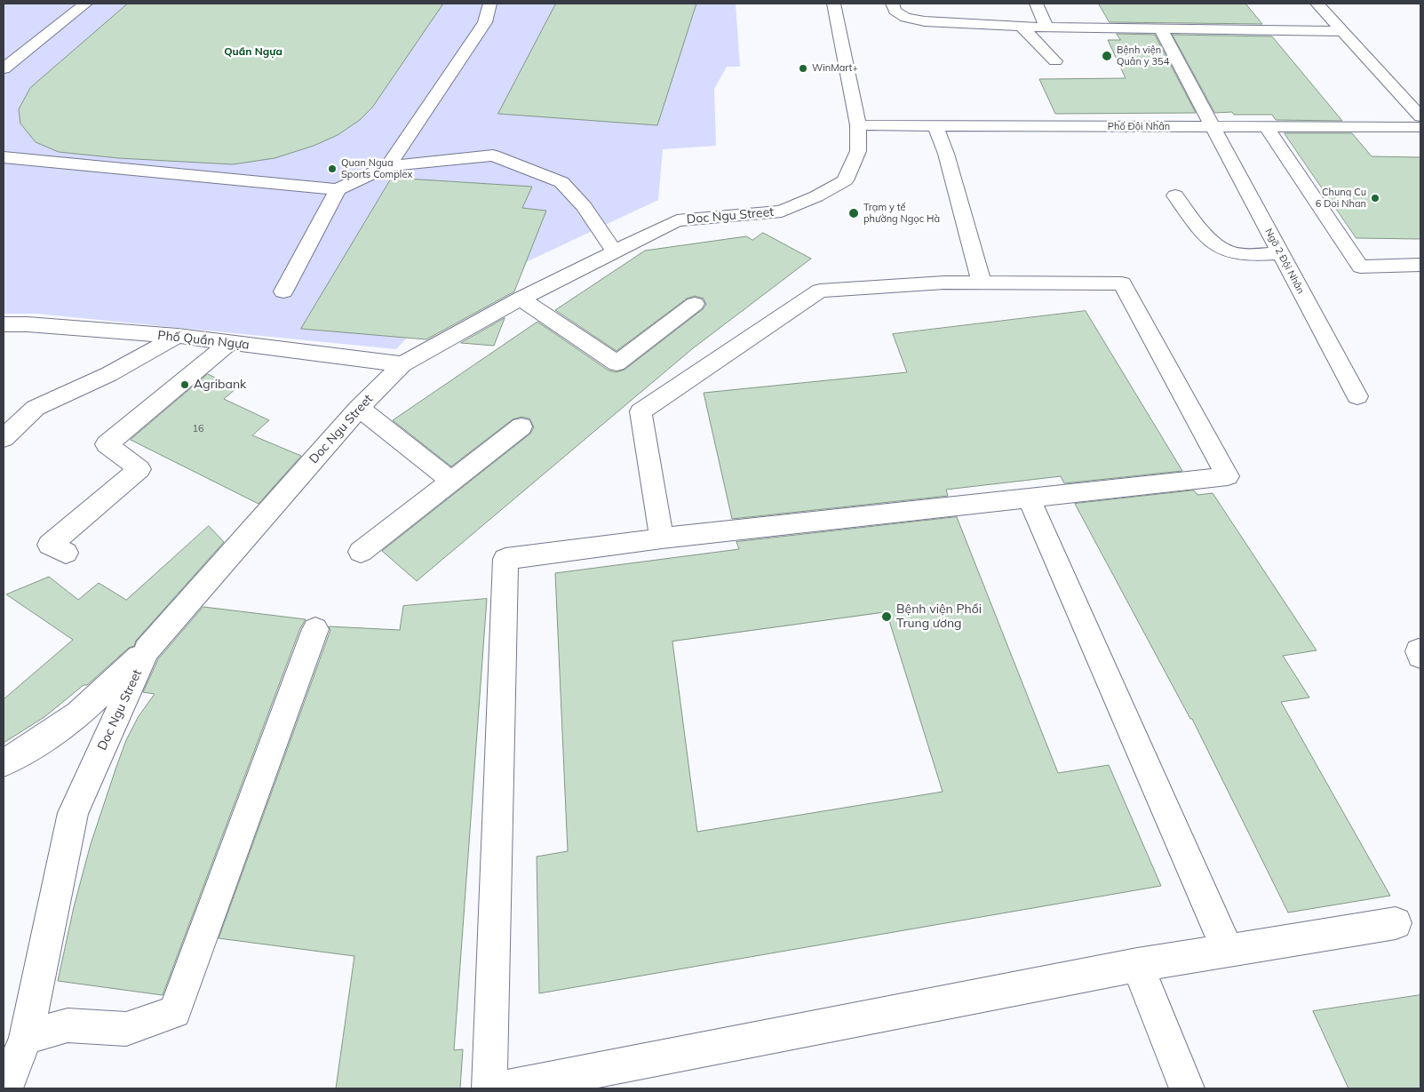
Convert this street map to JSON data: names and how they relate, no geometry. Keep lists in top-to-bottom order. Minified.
{"streets":{"street":["Phố Đội Nhân","Doc Ngu Street","Ngõ 2 Đội Nhân","Phố Quần Ngựa"]},"crossings":[["Phố Đội Nhân","Doc Ngu Street"],["Phố Đội Nhân","Ngõ 2 Đội Nhân"],["Doc Ngu Street","Phố Quần Ngựa"]],"districts":["Quần Ngựa"],"places":["Bệnh viện Quân y 354","WinMart+","Quan Ngua Sports Complex","Chung Cu 6 Doi Nhan","Trạm y tế phường Ngọc Hà","Agribank","Bệnh viện Phổi Trung ương"],"house_numbers":["16"]}
